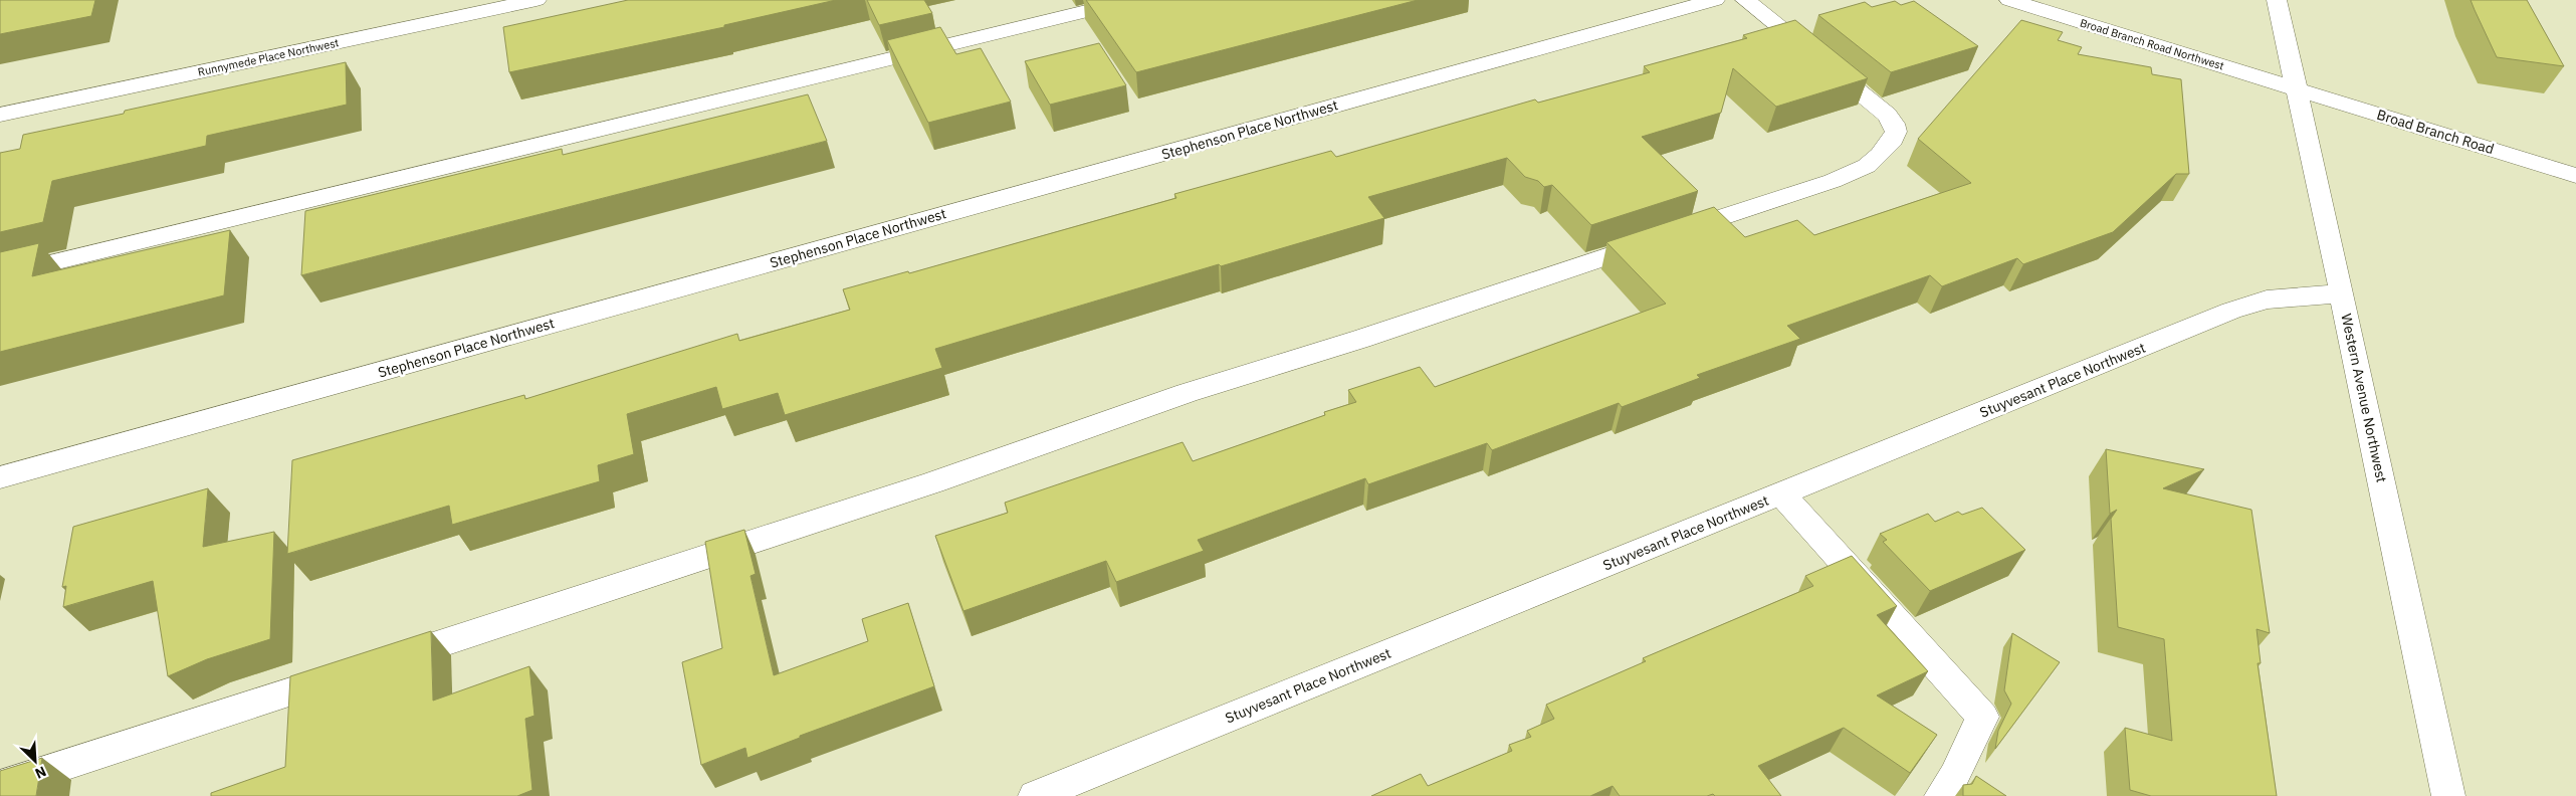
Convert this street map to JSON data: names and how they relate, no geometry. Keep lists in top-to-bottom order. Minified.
{"streets":{"street":["Broad Branch Road Northwest","Runnymede Place Northwest","Stephenson Place Northwest","Broad Branch Road","Stuyvesant Place Northwest","Western Avenue Northwest"]},"crossings":[["Broad Branch Road Northwest","Broad Branch Road"],["Broad Branch Road Northwest","Western Avenue Northwest"],["Broad Branch Road","Western Avenue Northwest"],["Stuyvesant Place Northwest","Western Avenue Northwest"]],"north":"bottom right"}
